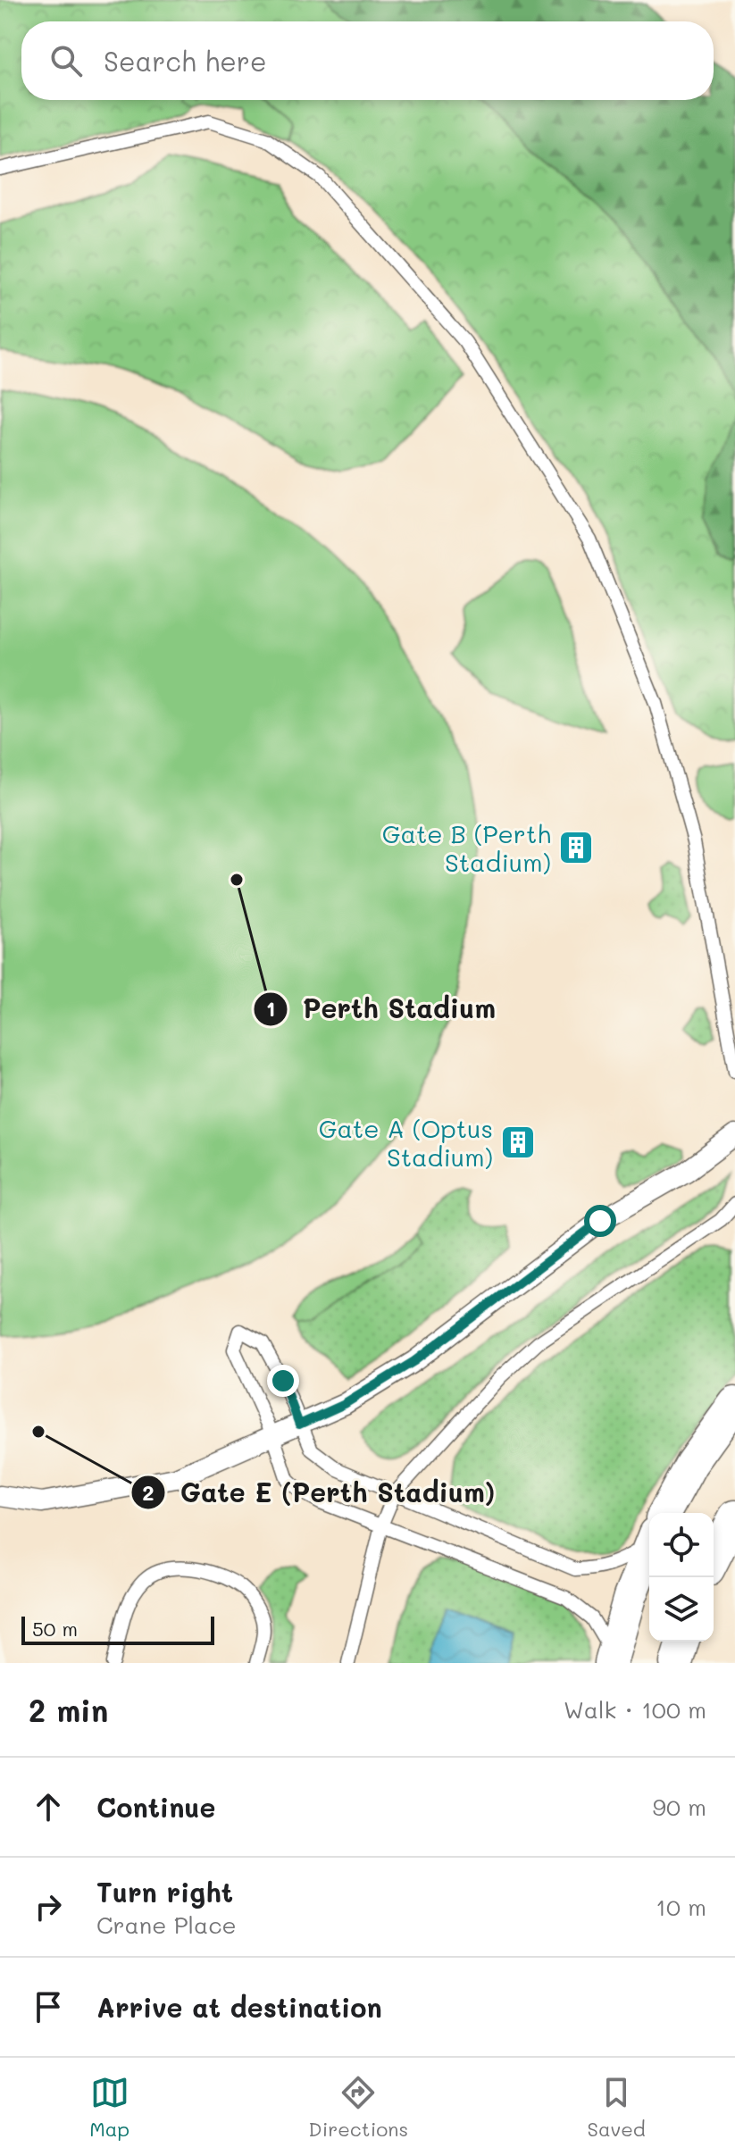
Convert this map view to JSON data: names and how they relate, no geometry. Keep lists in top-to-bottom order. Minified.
{"places":{"building":["Gate B (Perth Stadium)","Gate A (Optus Stadium)"],"other":["Perth Stadium","Gate E (Perth Stadium)"]},"scale_bar":"50 m","page":{"search":"Search here","scale":"50 m","heading":["2 min","Walk · 100 m"],"list":[["Continue","90 m"],["Turn right","Crane Place","10 m"],"Arrive at destination"],"nav":["Map","Directions","Saved"]}}
